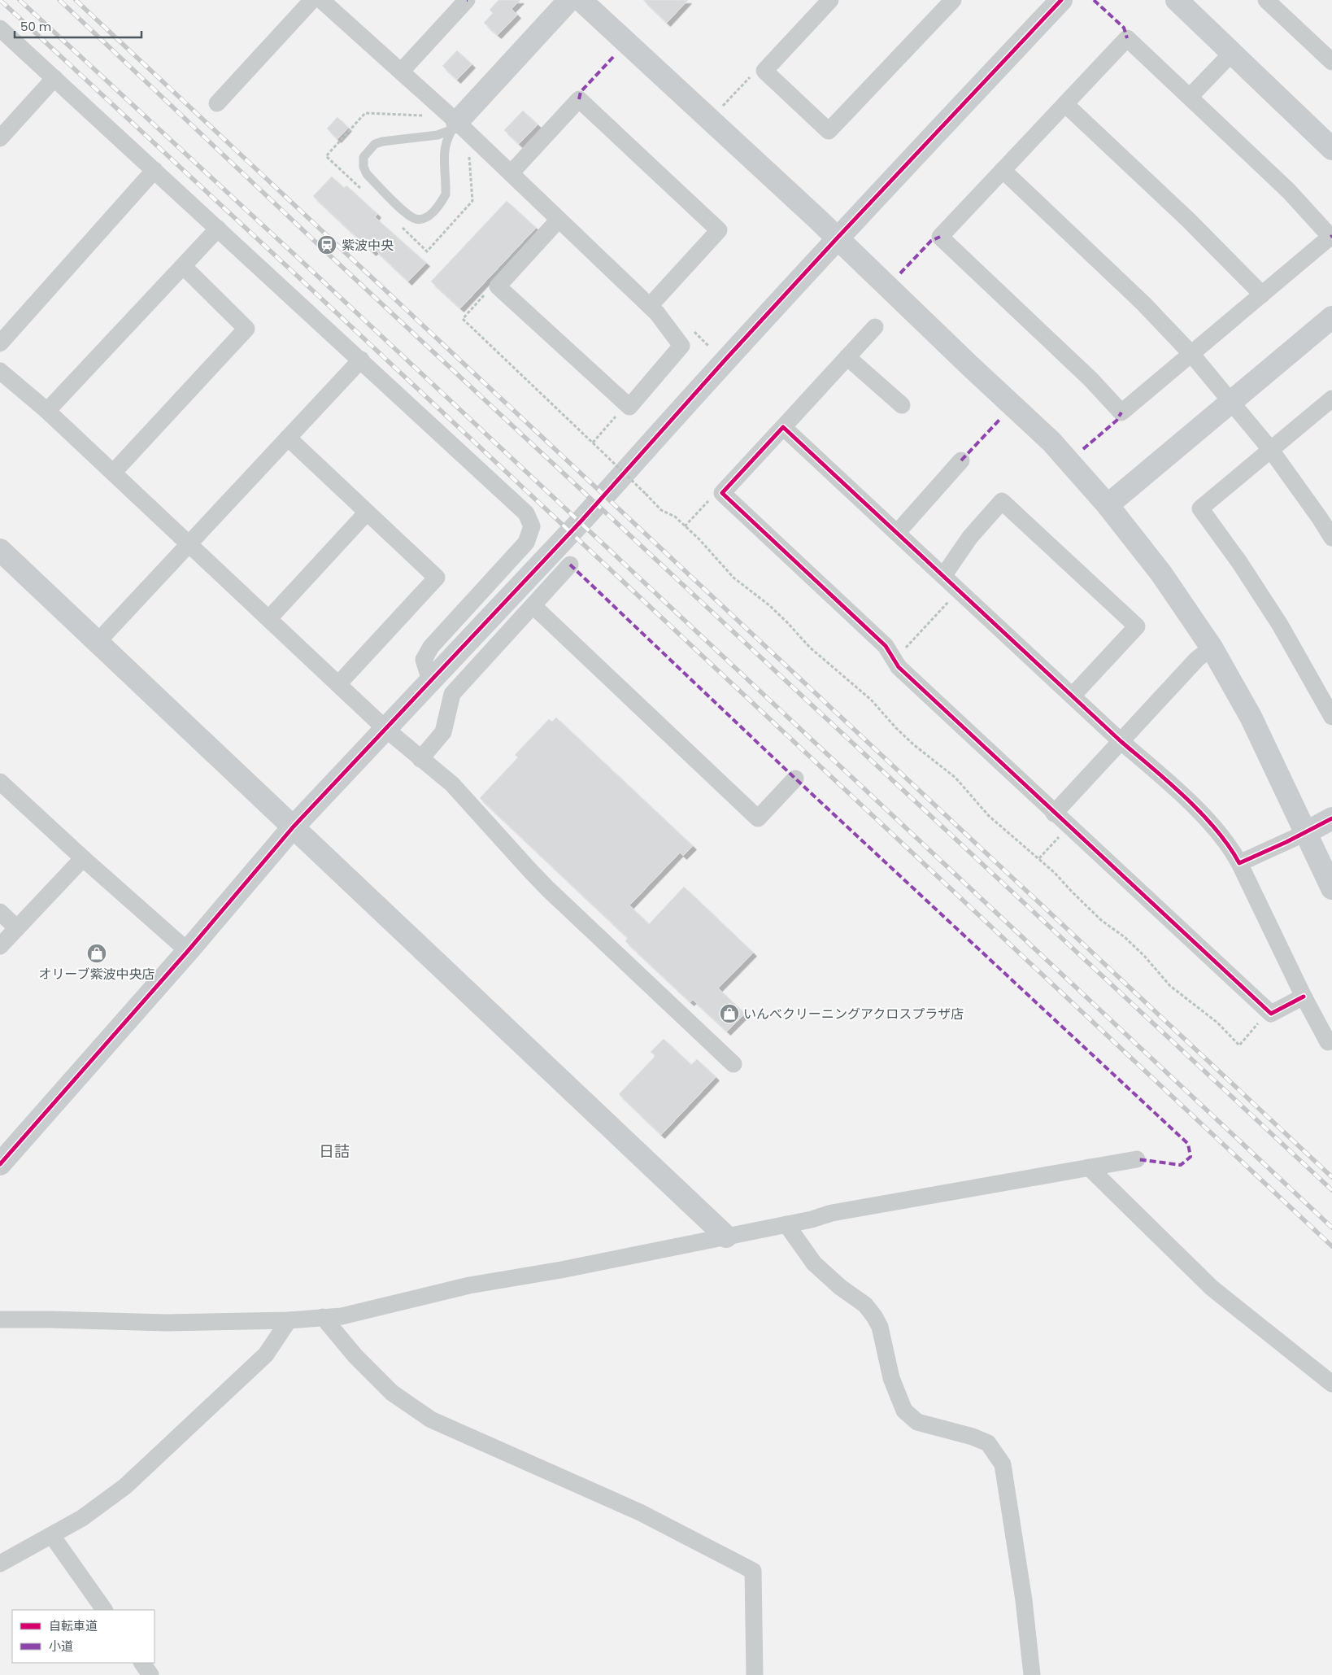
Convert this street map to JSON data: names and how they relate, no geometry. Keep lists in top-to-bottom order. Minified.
{"districts":["日詰"],"places":{"station":["紫波中央"],"shop":["オリーブ紫波中央店","いんべクリーニングアクロスプラザ店"]},"legend":["自転車道","小道"],"scale_bar":"50 m"}
